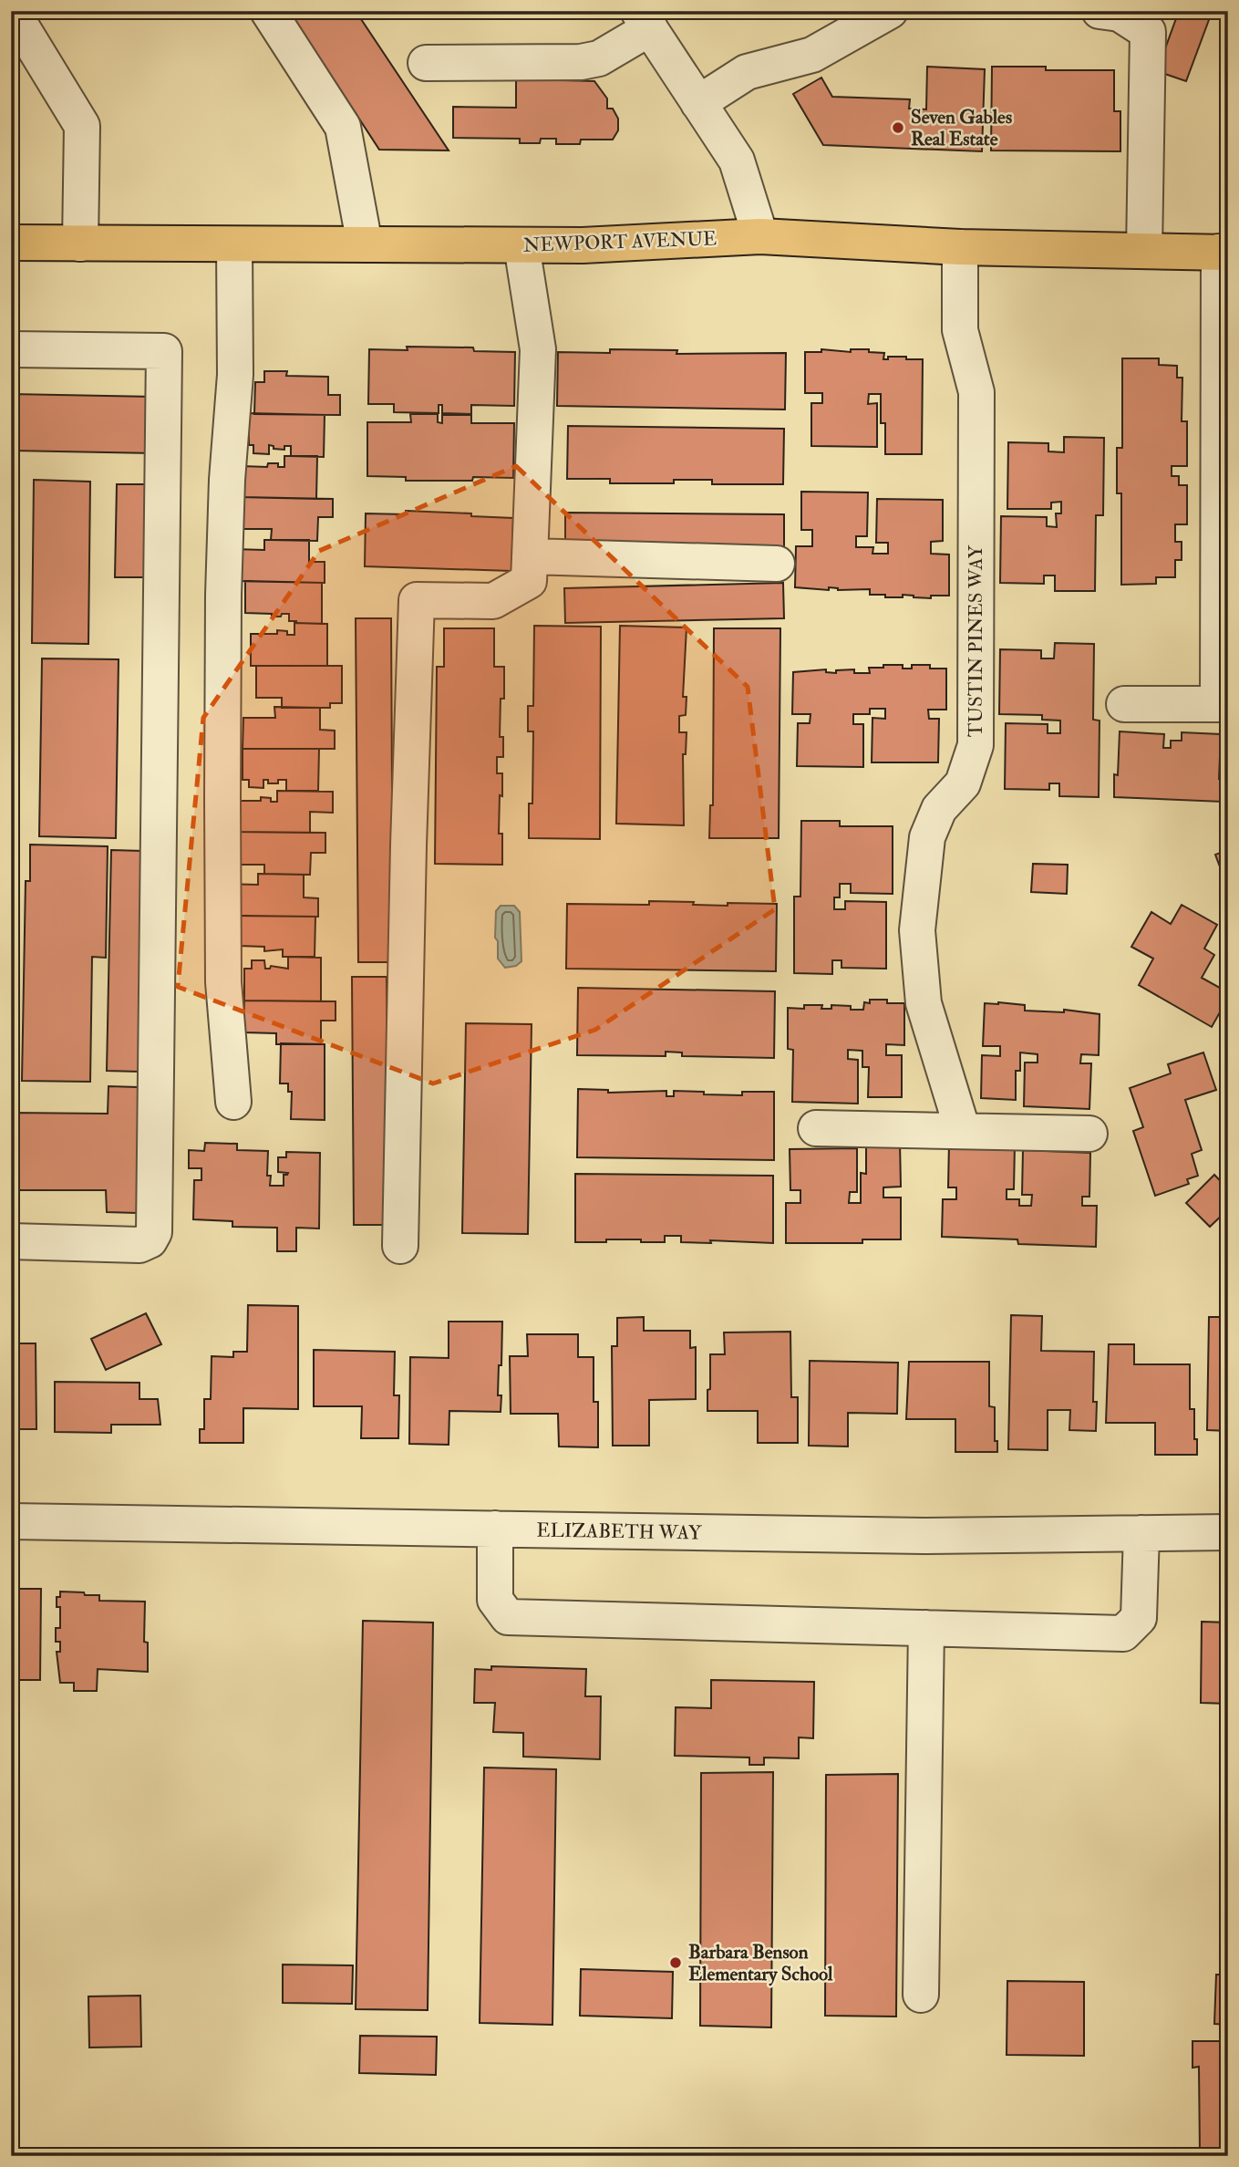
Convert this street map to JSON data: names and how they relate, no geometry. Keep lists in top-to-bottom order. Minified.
{"streets":{"main road":["NEWPORT AVENUE"],"street":["TUSTIN PINES WAY","ELIZABETH WAY"]},"crossings":[["NEWPORT AVENUE","TUSTIN PINES WAY"]],"places":["Seven Gables Real Estate","Barbara Benson Elementary School"]}
